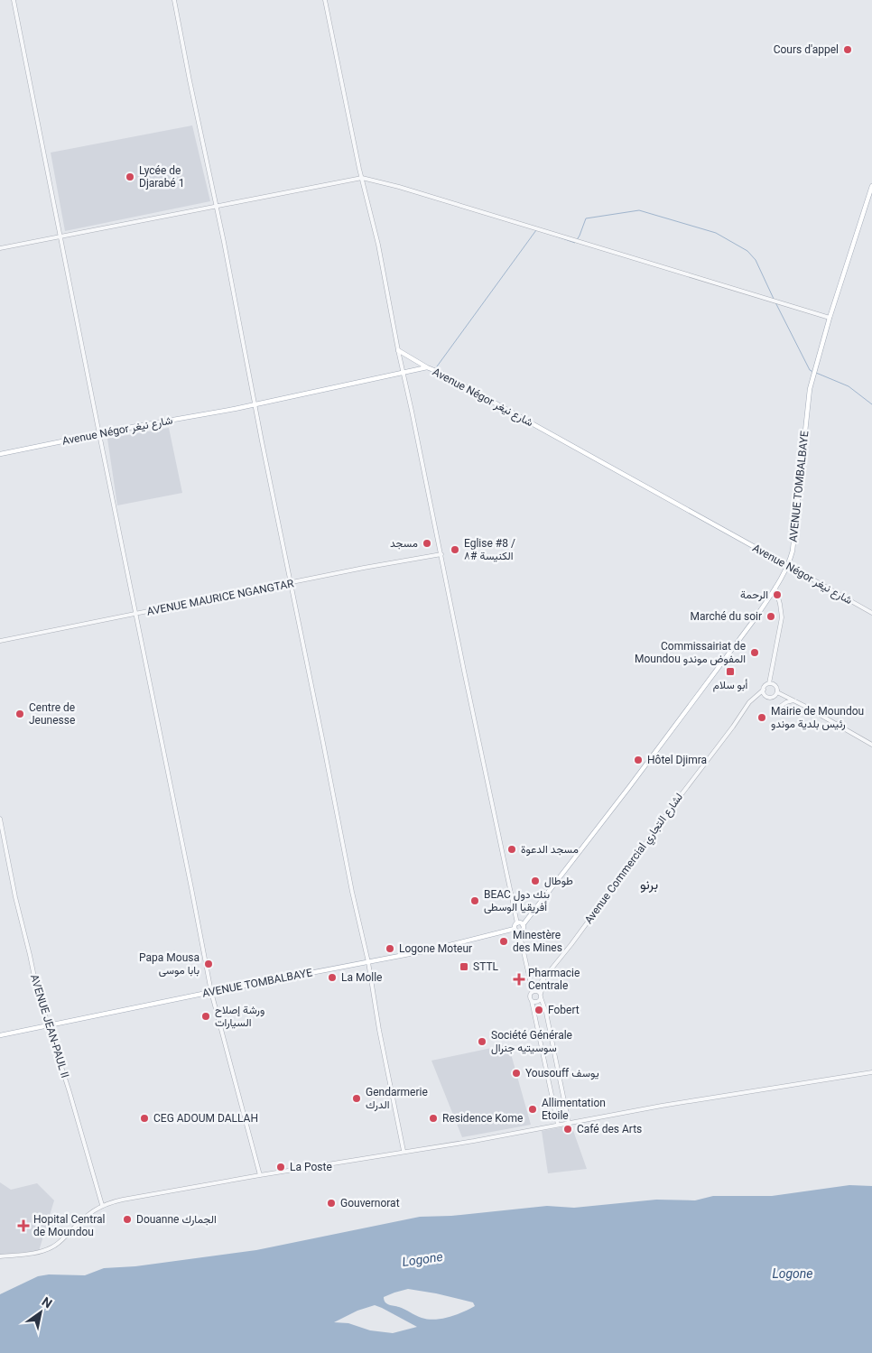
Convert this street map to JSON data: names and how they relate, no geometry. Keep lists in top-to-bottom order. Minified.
{"streets":{"main road":["Avenue Négor شارع نيغر","AVENUE TOMBALBAYE"],"street":["AVENUE MAURICE NGANGTAR","Avenue Commercial لشارع التجاري","AVENUE JEAN-PAUL II"]},"crossings":[["Avenue Négor شارع نيغر","AVENUE TOMBALBAYE"],["AVENUE TOMBALBAYE","AVENUE JEAN-PAUL II"]],"districts":["برنو"],"water":["Logone"],"places":{"other":["Cours d'appel","Lycée de Djarabé 1","مسجد","Eglise #8 / الكنيسة #٨","الرحمة","Marché du soir","Commissairiat de Moundou المفوض موندو","Centre de Jeunesse","Mairie de Moundou رئيس بلدية موندو","Hôtel Djimra","مسجد الدعوة","طوطال","BEAC بنك دول أفريقيا الوسطى","Minestère des Mines","Logone Moteur","Papa Mousa بابا موسى","La Molle","Fobert","ورشة إصلاح السيارات","Société Générale سوسيتيه جنرال","Yousouff يوسف","Gendarmerie الدرك","Allimentation Etoile","CEG ADOUM DALLAH","Residence Kome","Café des Arts","La Poste","Gouvernorat","Douanne الجمارك"],"transit":["أبو سلام","STTL"],"health":["Pharmacie Centrale","Hopital Central de Moundou"]},"north":"top right"}
